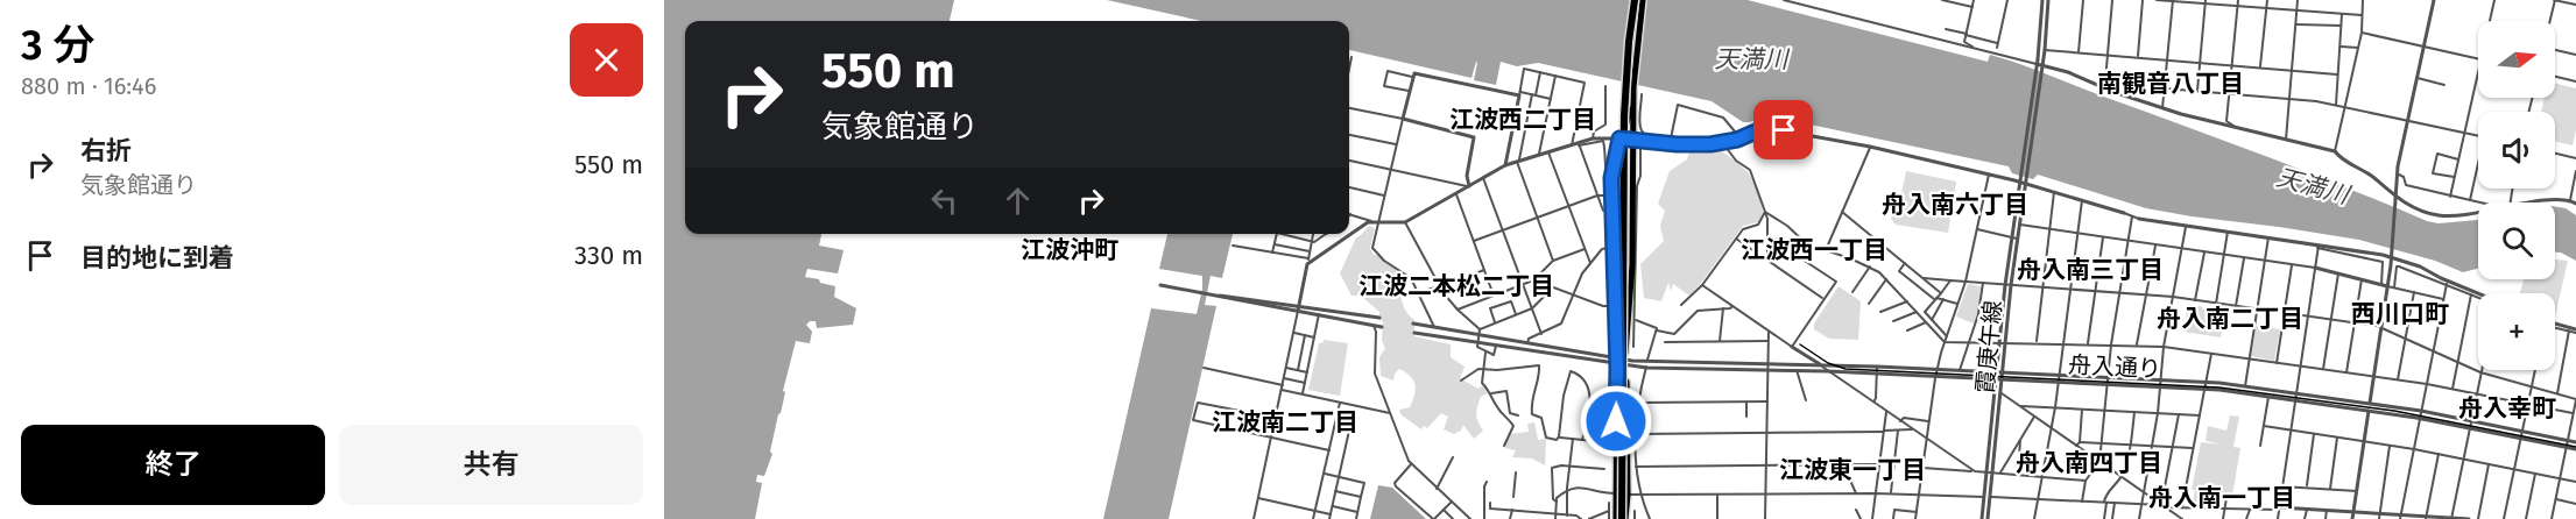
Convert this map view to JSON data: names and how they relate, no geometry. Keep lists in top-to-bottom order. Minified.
{"streets":{"street":["霞庚午線","舟入通り"]},"crossings":[["霞庚午線","舟入通り"]],"districts":["南観音八丁目","江波西二丁目","舟入南六丁目","江波沖町","江波西一丁目","舟入南三丁目","江波二本松二丁目","西川口町","舟入南二丁目","舟入幸町","江波南二丁目","舟入南四丁目","江波東一丁目","舟入南一丁目"],"water":["天満川"],"north":"right","page":{"heading":["3 分","880 m · 16:46"],"map_buttons":"+","turn":["550 m","気象館通り"],"list":[{"name":"右折","note":"気象館通り","value":"550 m"},{"name":"目的地に到着","value":"330 m"}],"buttons":["終了","共有"]}}
